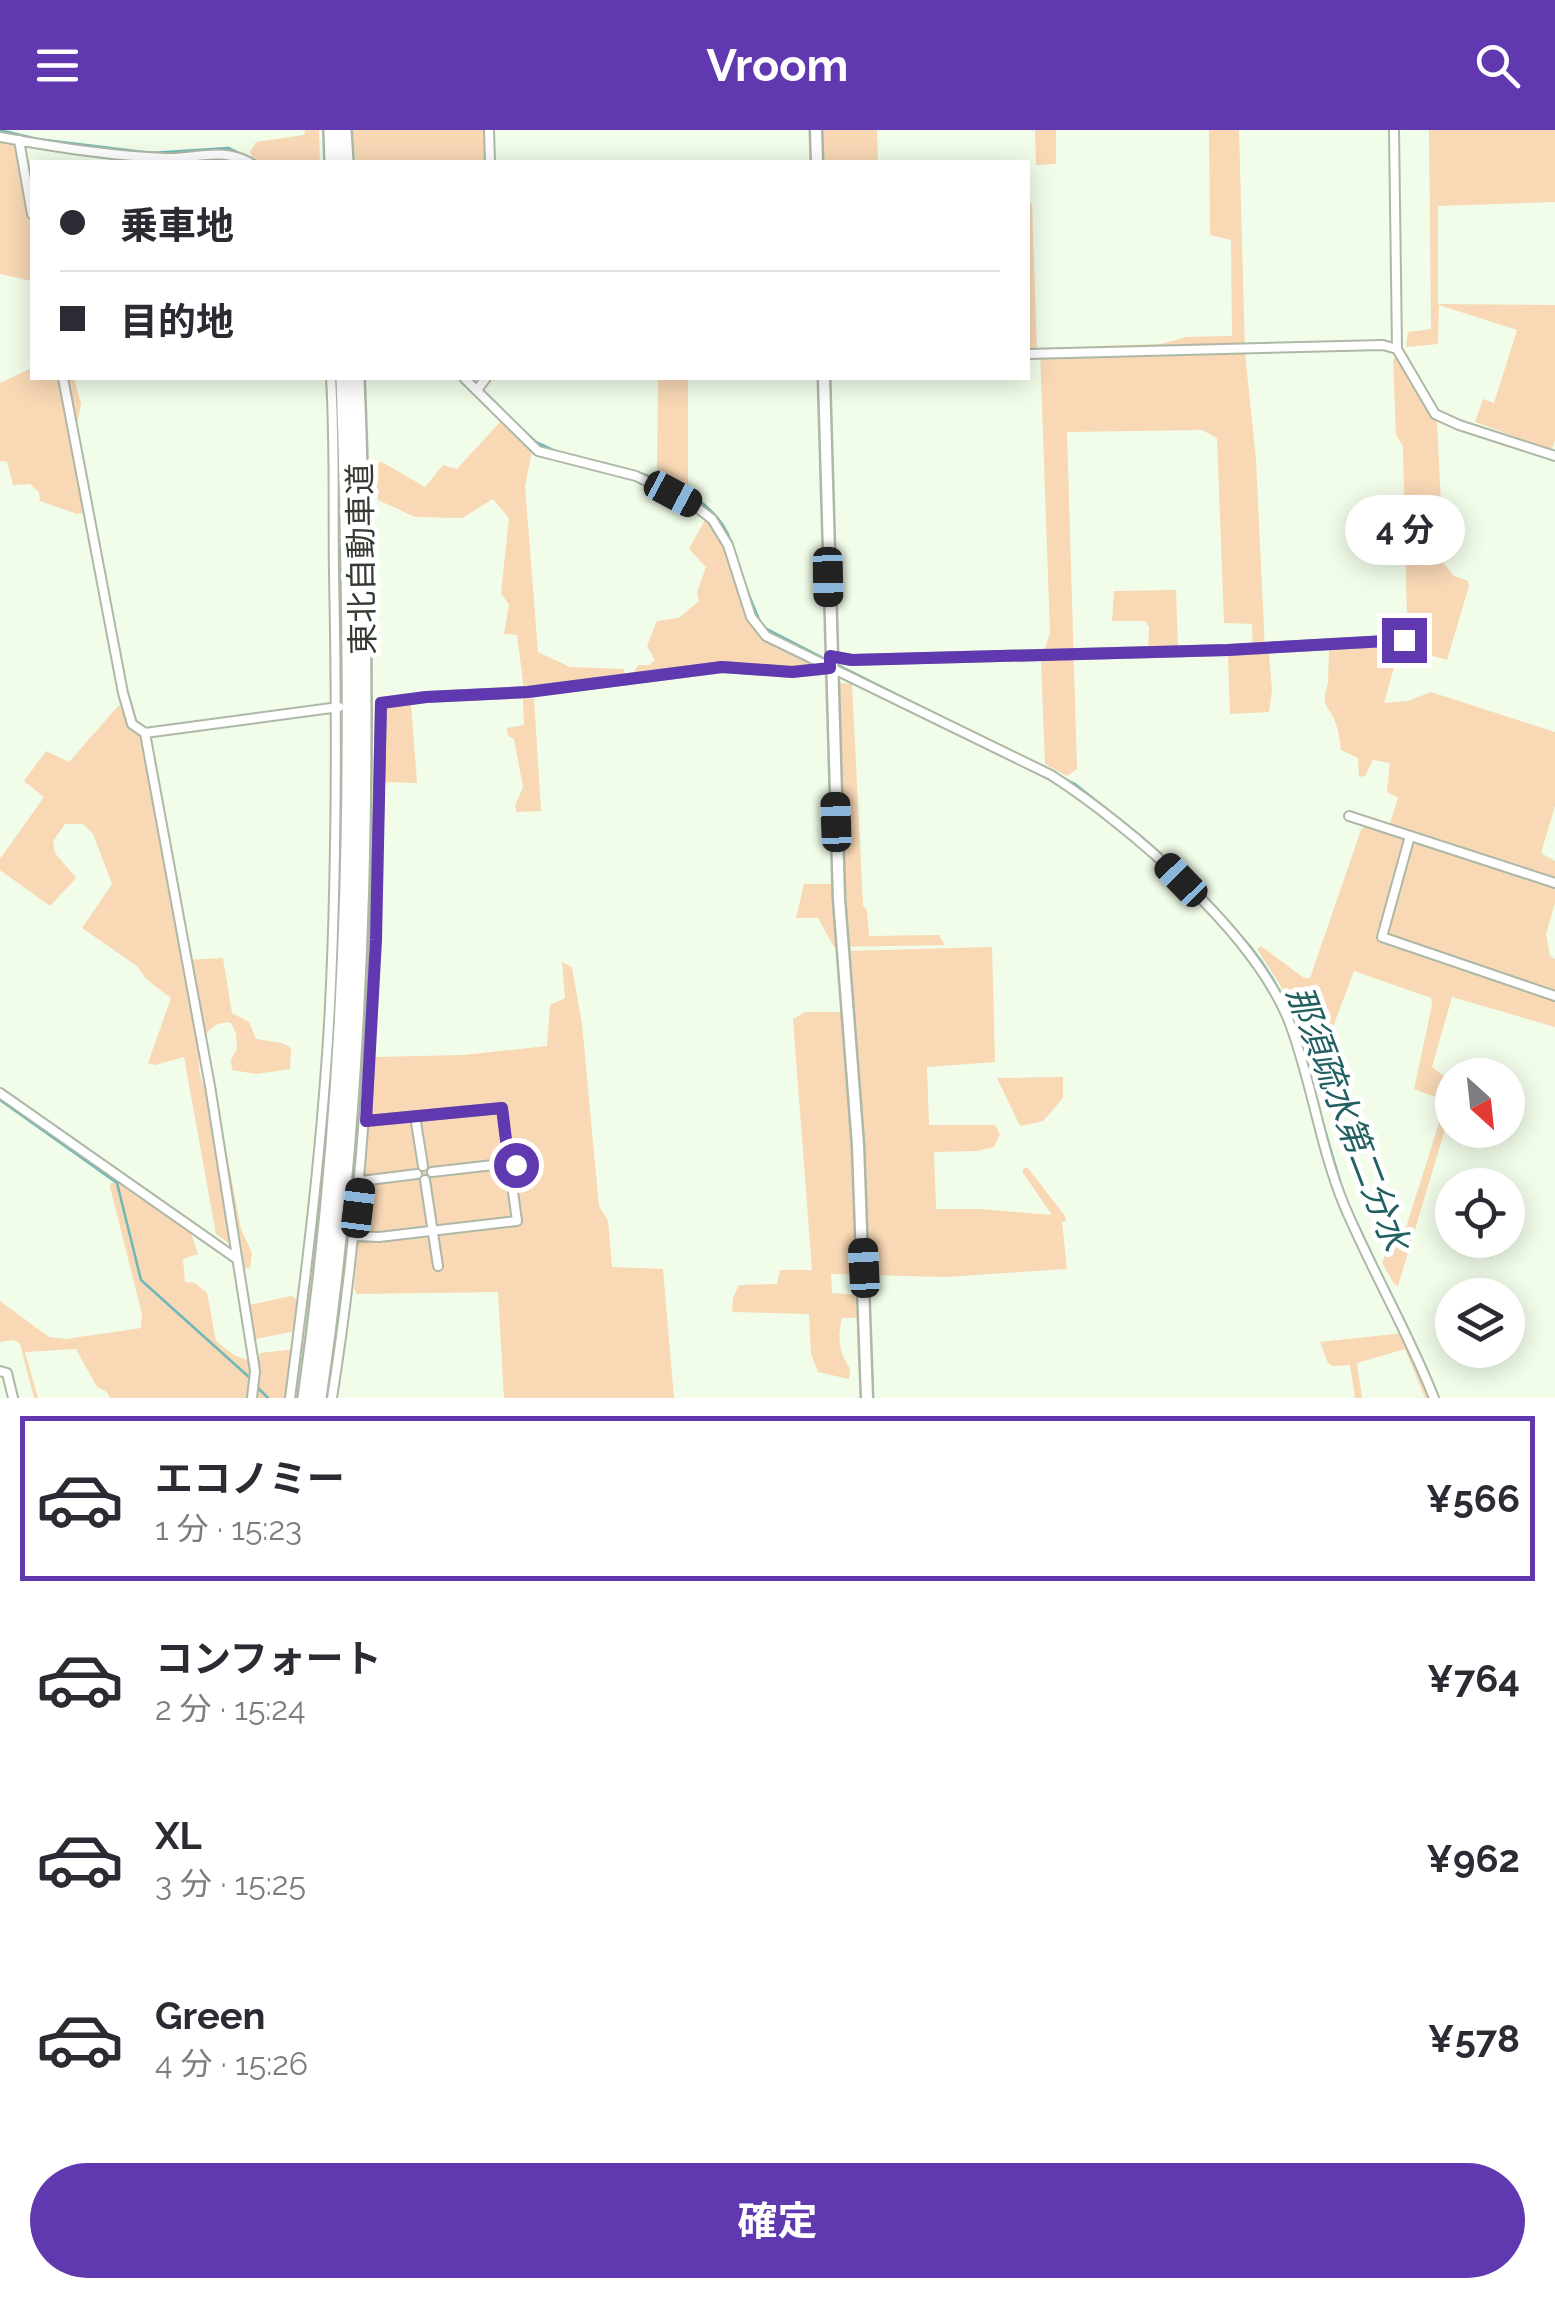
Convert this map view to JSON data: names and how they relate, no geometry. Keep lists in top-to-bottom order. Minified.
{"streets":{"highway":["東北自動車道"]},"water":["那須疏水第二分水"],"north":"bottom right","page":{"header":"Vroom","banner":["乗車地","目的地"],"bubble":"4 分","list":[{"name":"エコノミー","note":"1 分 · 15:23","value":"¥566"},{"name":"コンフォート","note":"2 分 · 15:24","value":"¥764"},{"name":"XL","note":"3 分 · 15:25","value":"¥962"},{"name":"Green","note":"4 分 · 15:26","value":"¥578"}],"buttons":"確定"}}
